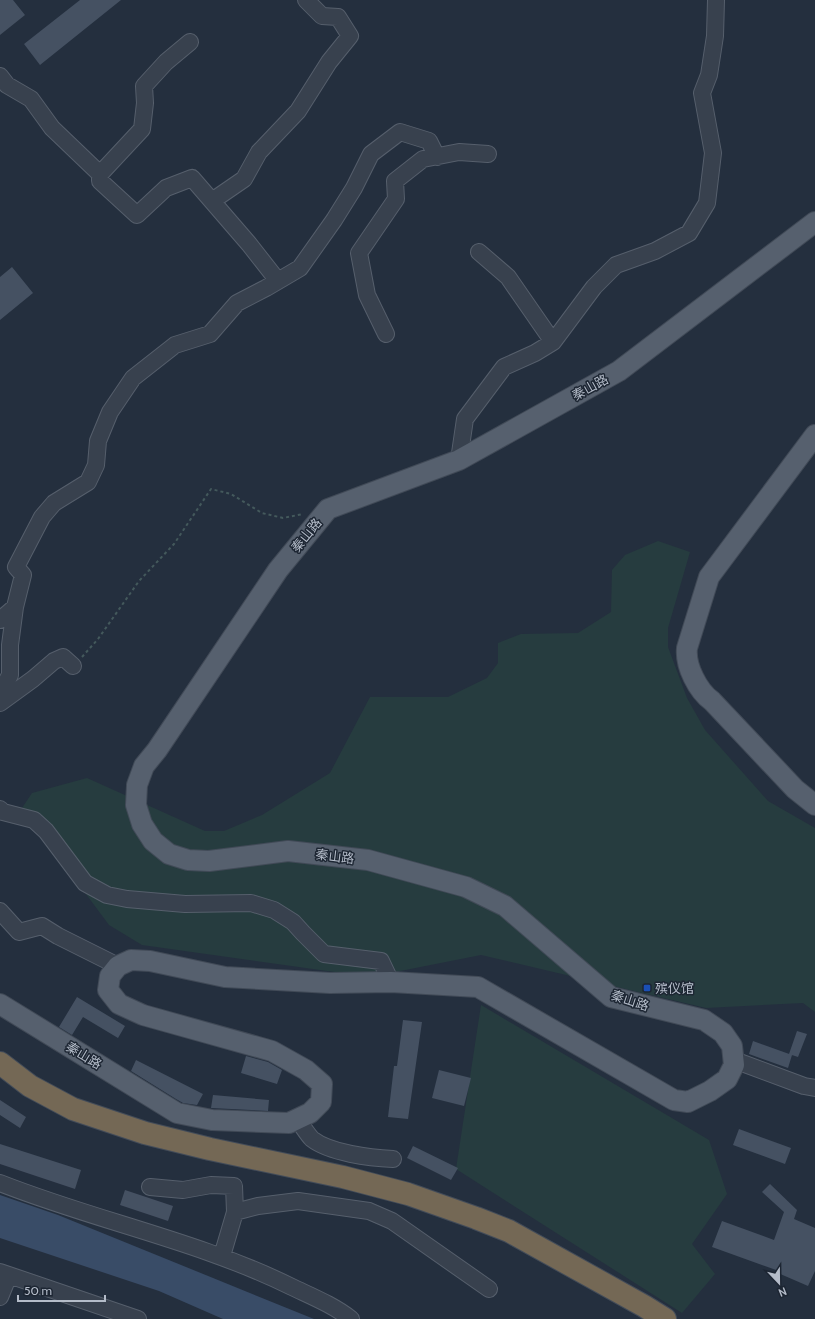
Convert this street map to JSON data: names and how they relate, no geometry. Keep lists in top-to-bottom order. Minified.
{"streets":{"main road":["秦山路"]},"places":{"transit":["殡仪馆"]},"scale_bar":"50 m","north":"bottom"}
